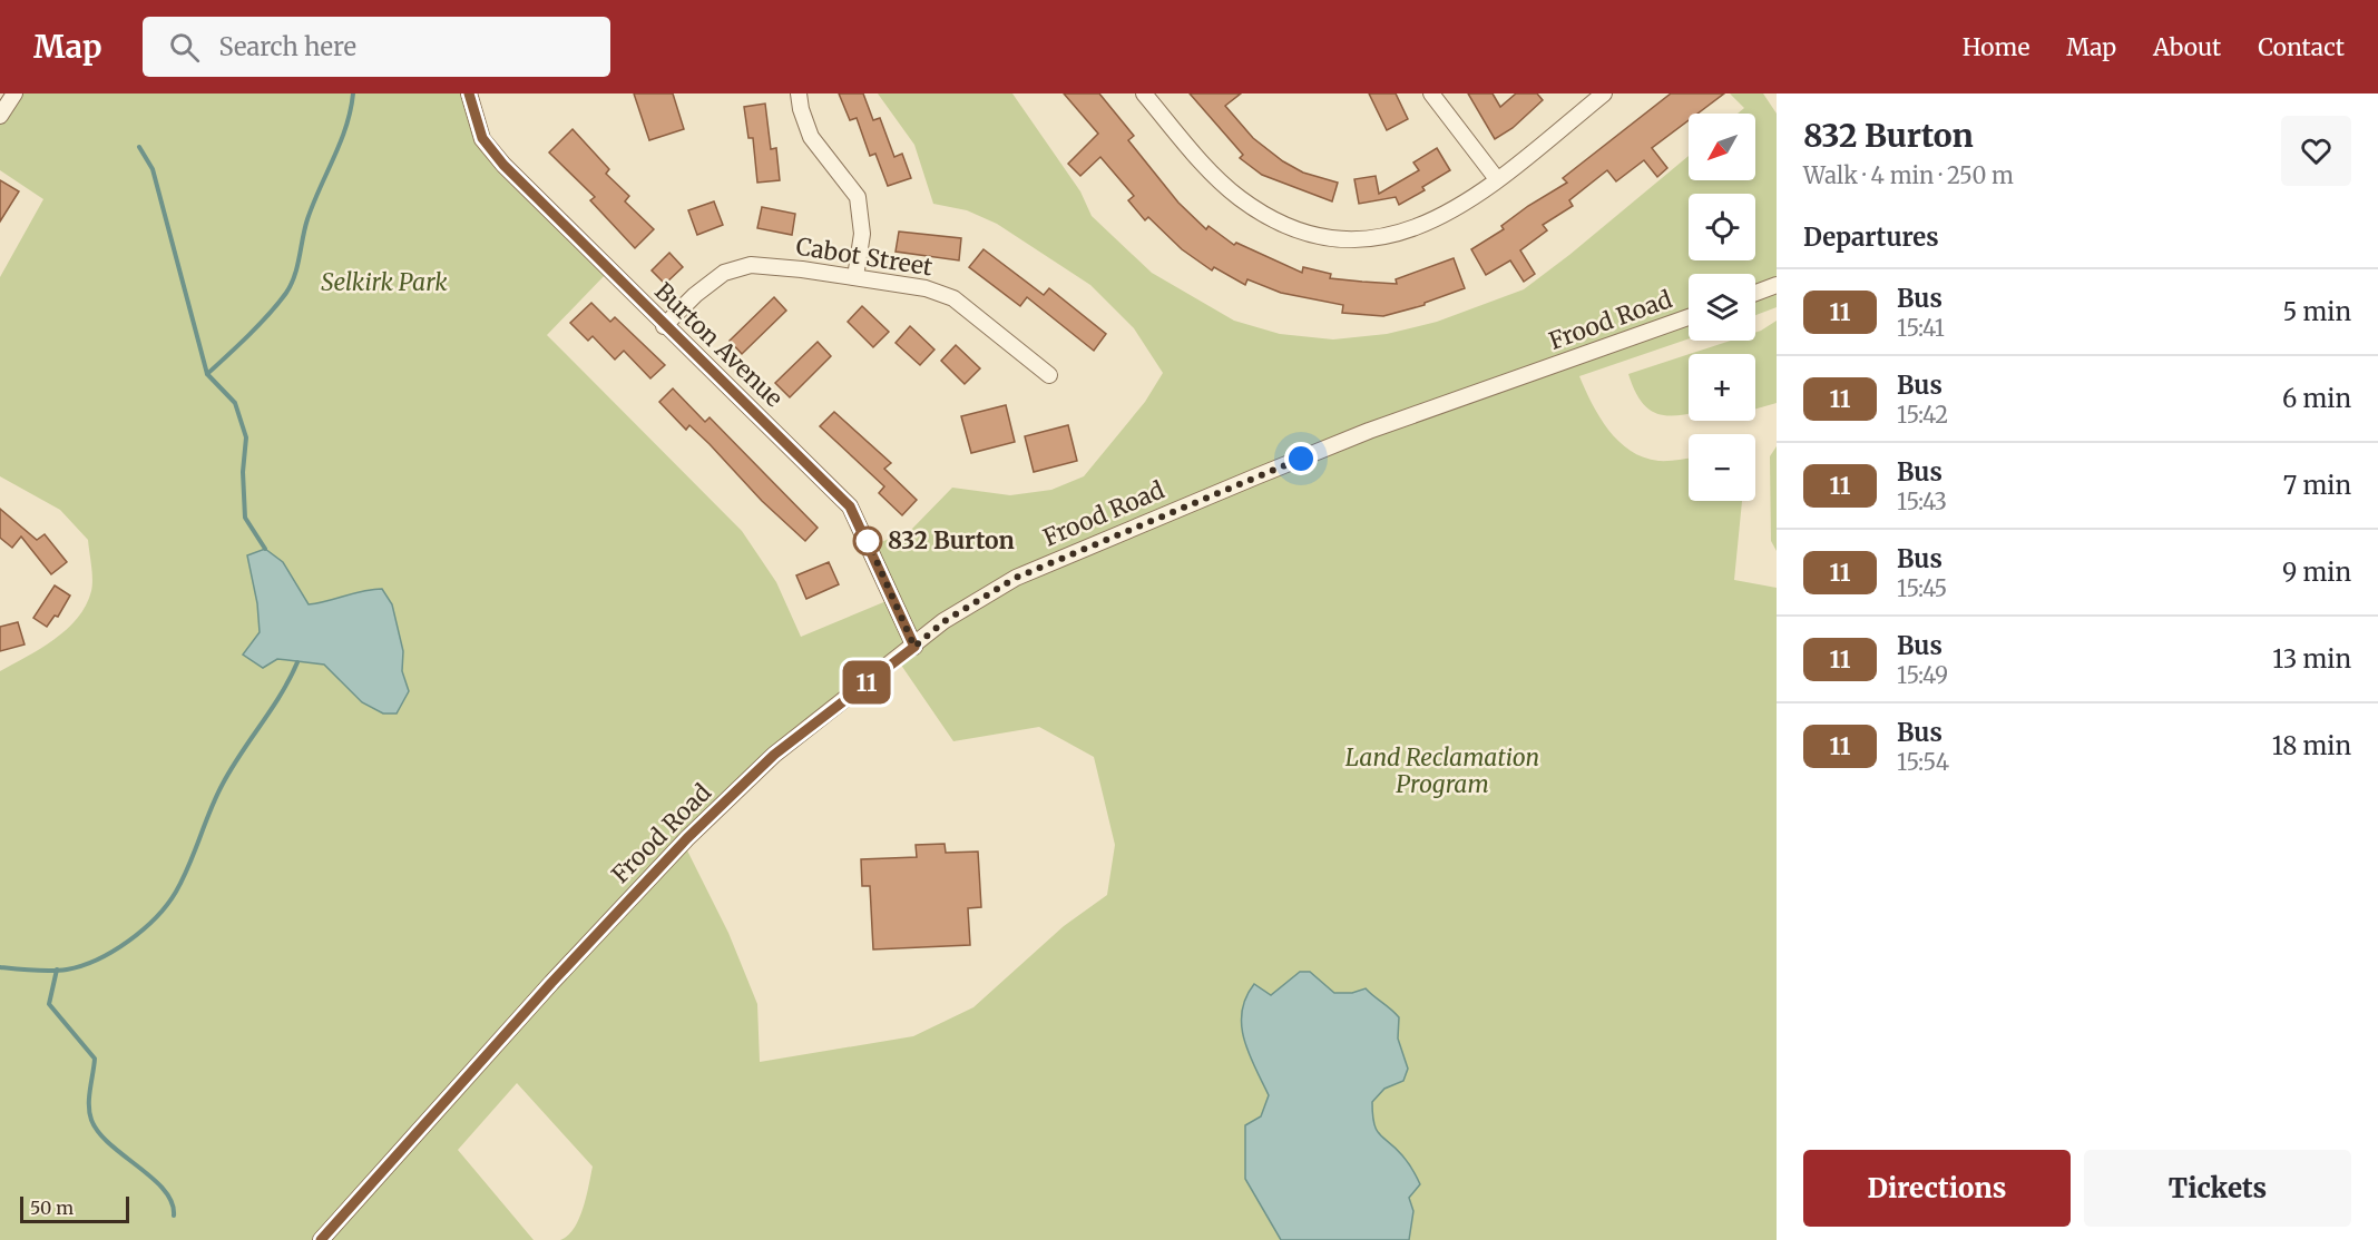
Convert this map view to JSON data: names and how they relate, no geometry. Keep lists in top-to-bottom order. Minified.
{"streets":{"street":["Cabot Street","Frood Road","Burton Avenue"]},"crossings":[["Cabot Street","Burton Avenue"],["Frood Road","Burton Avenue"]],"parks":["Selkirk Park","Land Reclamation Program"],"places":["832 Burton"],"lines":["bus line 11"],"scale_bar":"50 m","north":"bottom left","page":{"header":"Map","search":"Search here","nav":["Home","Map","About","Contact"],"on_map":"11","heading":[["832 Burton","Walk · 4 min · 250 m"],"Departures"],"map_buttons":["+","−"],"list":[{"mark":"11","name":"Bus","note":"15:41","value":"5 min"},{"mark":"11","name":"Bus","note":"15:42","value":"6 min"},{"mark":"11","name":"Bus","note":"15:43","value":"7 min"},{"mark":"11","name":"Bus","note":"15:45","value":"9 min"},{"mark":"11","name":"Bus","note":"15:49","value":"13 min"},{"mark":"11","name":"Bus","note":"15:54","value":"18 min"}],"buttons":["Directions","Tickets"],"scale":"50 m"}}
